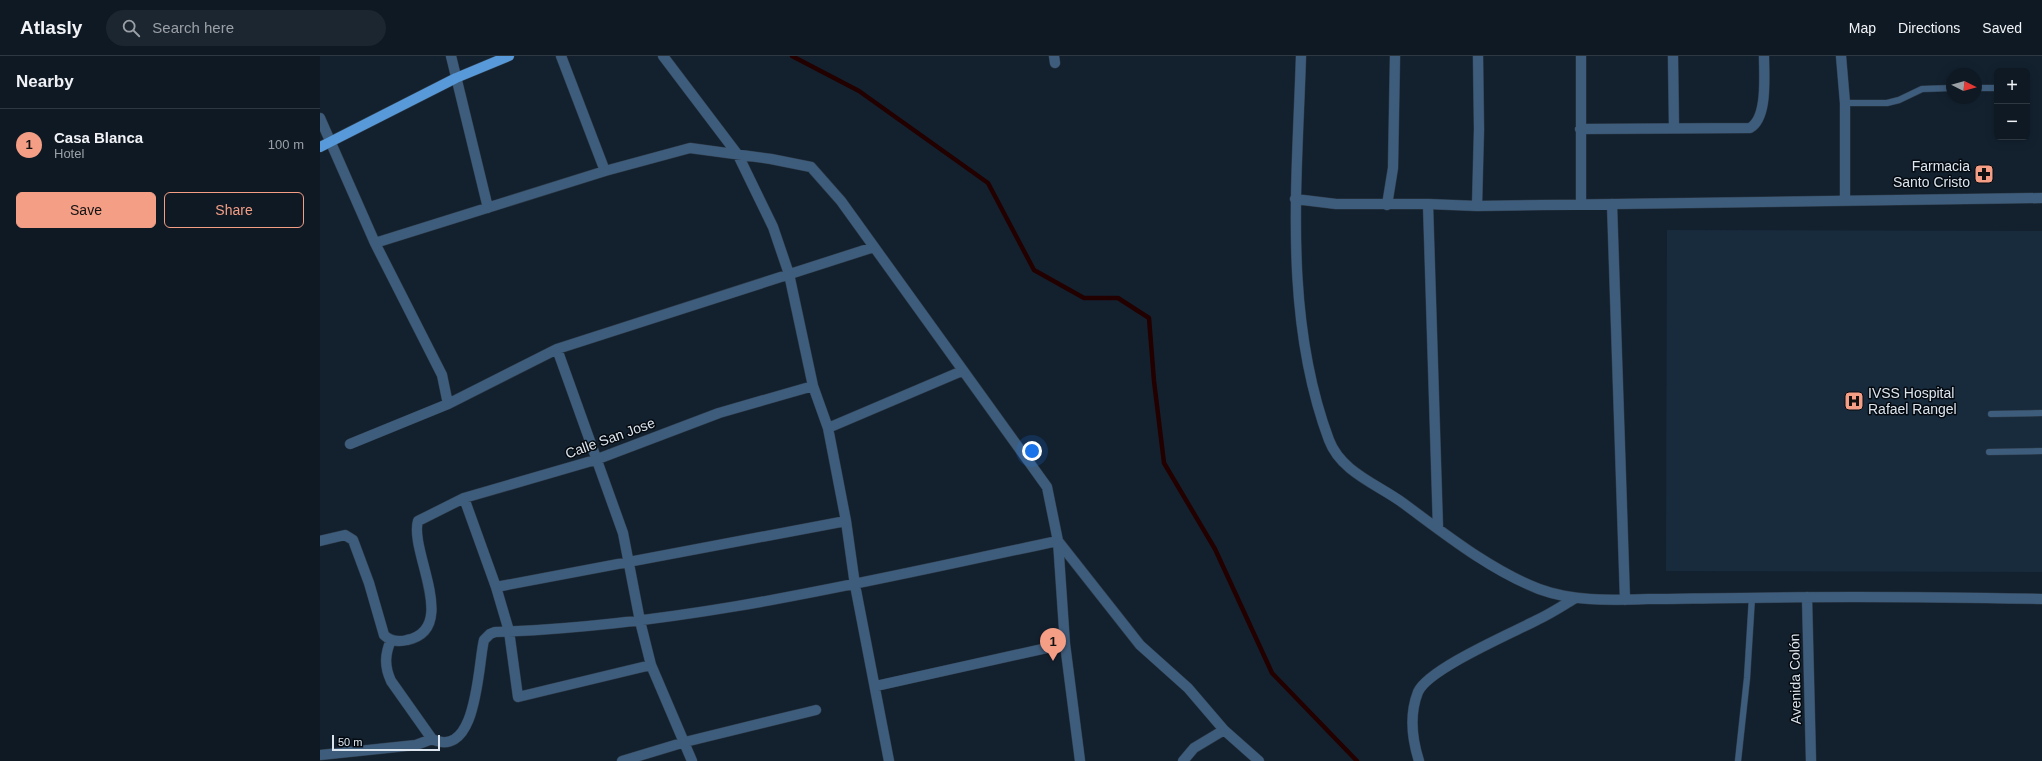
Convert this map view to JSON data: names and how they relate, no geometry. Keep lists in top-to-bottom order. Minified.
{"streets":{"street":["Calle San Jose","Avenida Colón"]},"places":{"pharmacy":["Farmacia Santo Cristo"],"hospital":["IVSS Hospital Rafael Rangel"]},"scale_bar":"50 m","north":"right","page":{"header":"Atlasly","search":"Search here","nav":["Map","Directions","Saved"],"heading":"Nearby","map_buttons":["+","−"],"list":[{"mark":"1","name":"Casa Blanca","note":"Hotel","value":"100 m"}],"buttons":["Save","Share"],"pins":"1","scale":"50 m"}}
